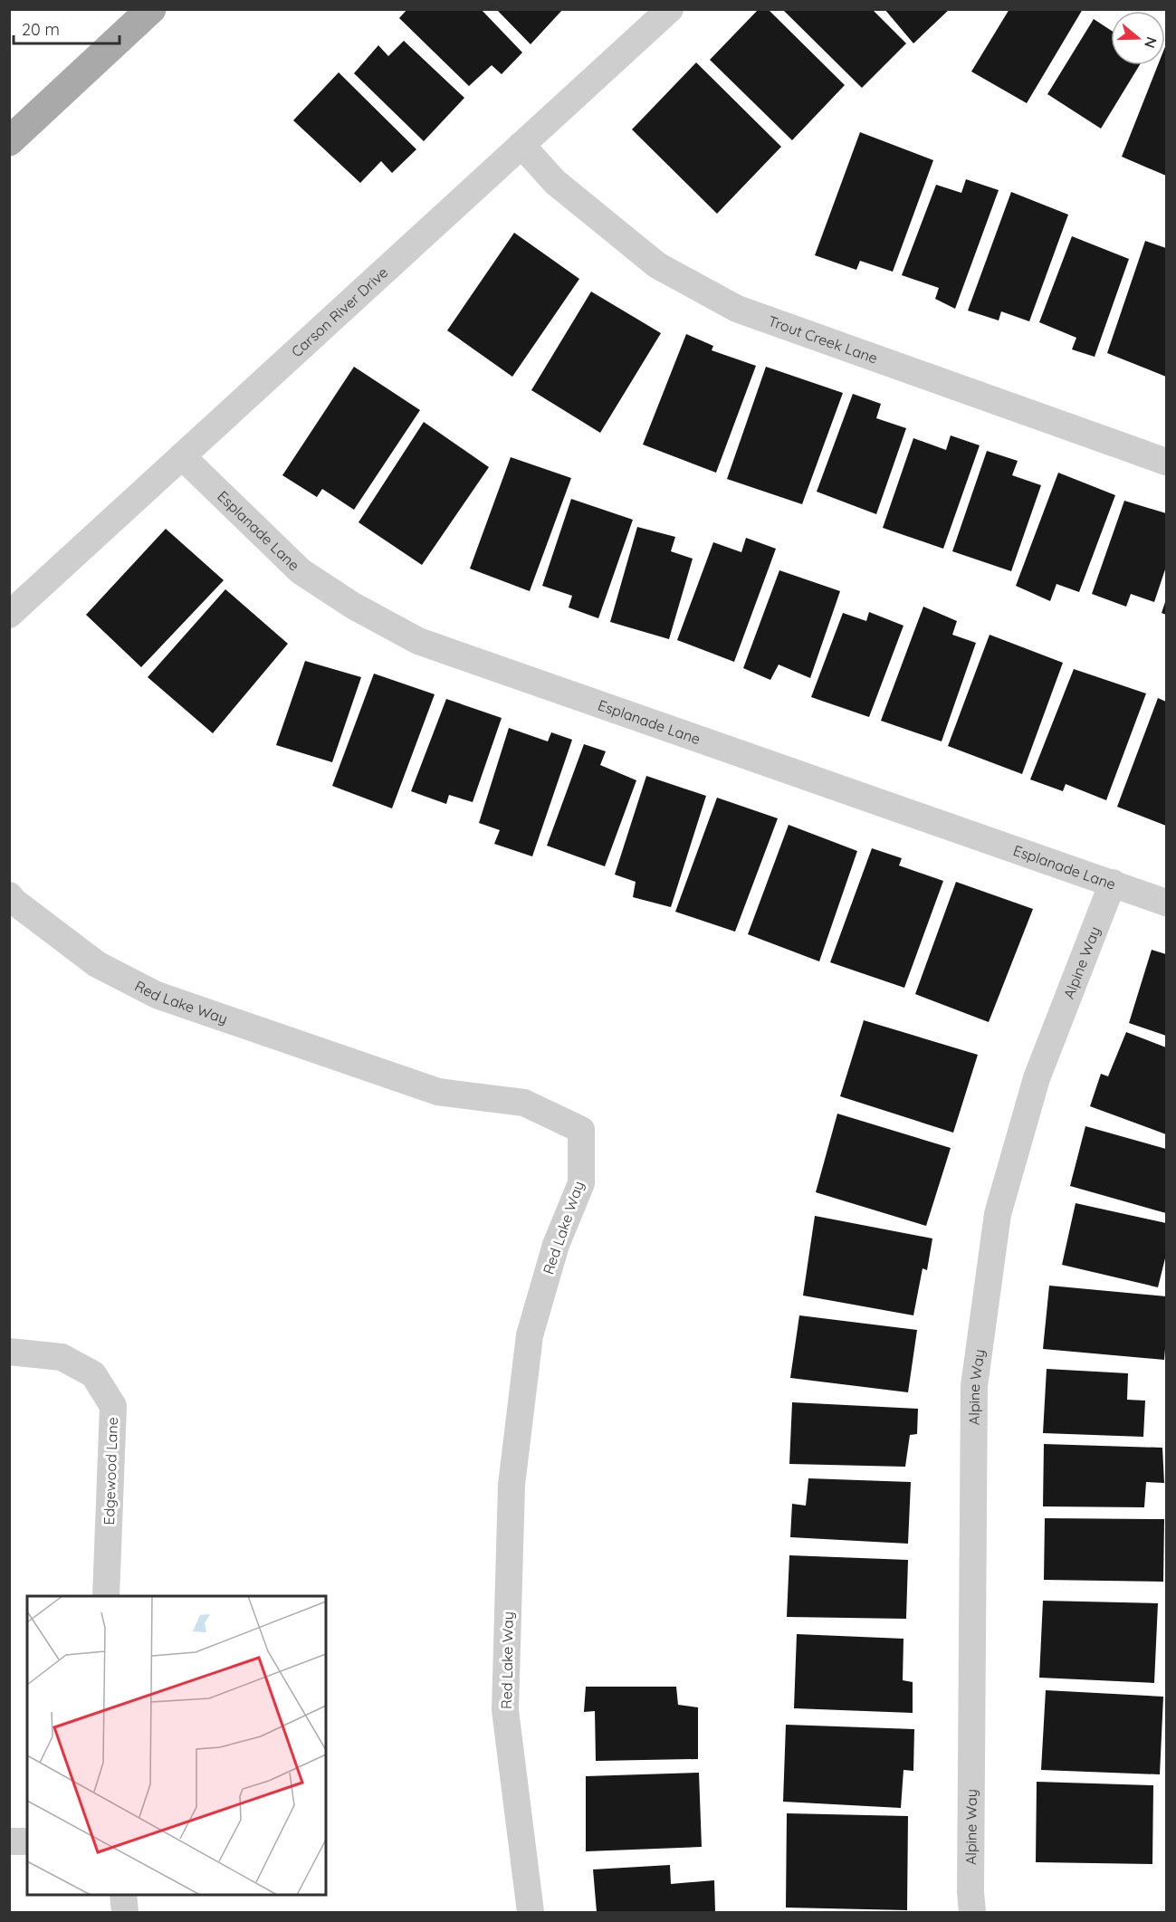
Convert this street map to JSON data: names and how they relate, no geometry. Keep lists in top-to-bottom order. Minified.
{"streets":{"street":["Carson River Drive","Trout Creek Lane","Esplanade Lane","Alpine Way","Red Lake Way","Edgewood Lane"]},"crossings":[["Carson River Drive","Trout Creek Lane"],["Carson River Drive","Esplanade Lane"],["Esplanade Lane","Alpine Way"]],"scale_bar":"20 m","north":"right"}
